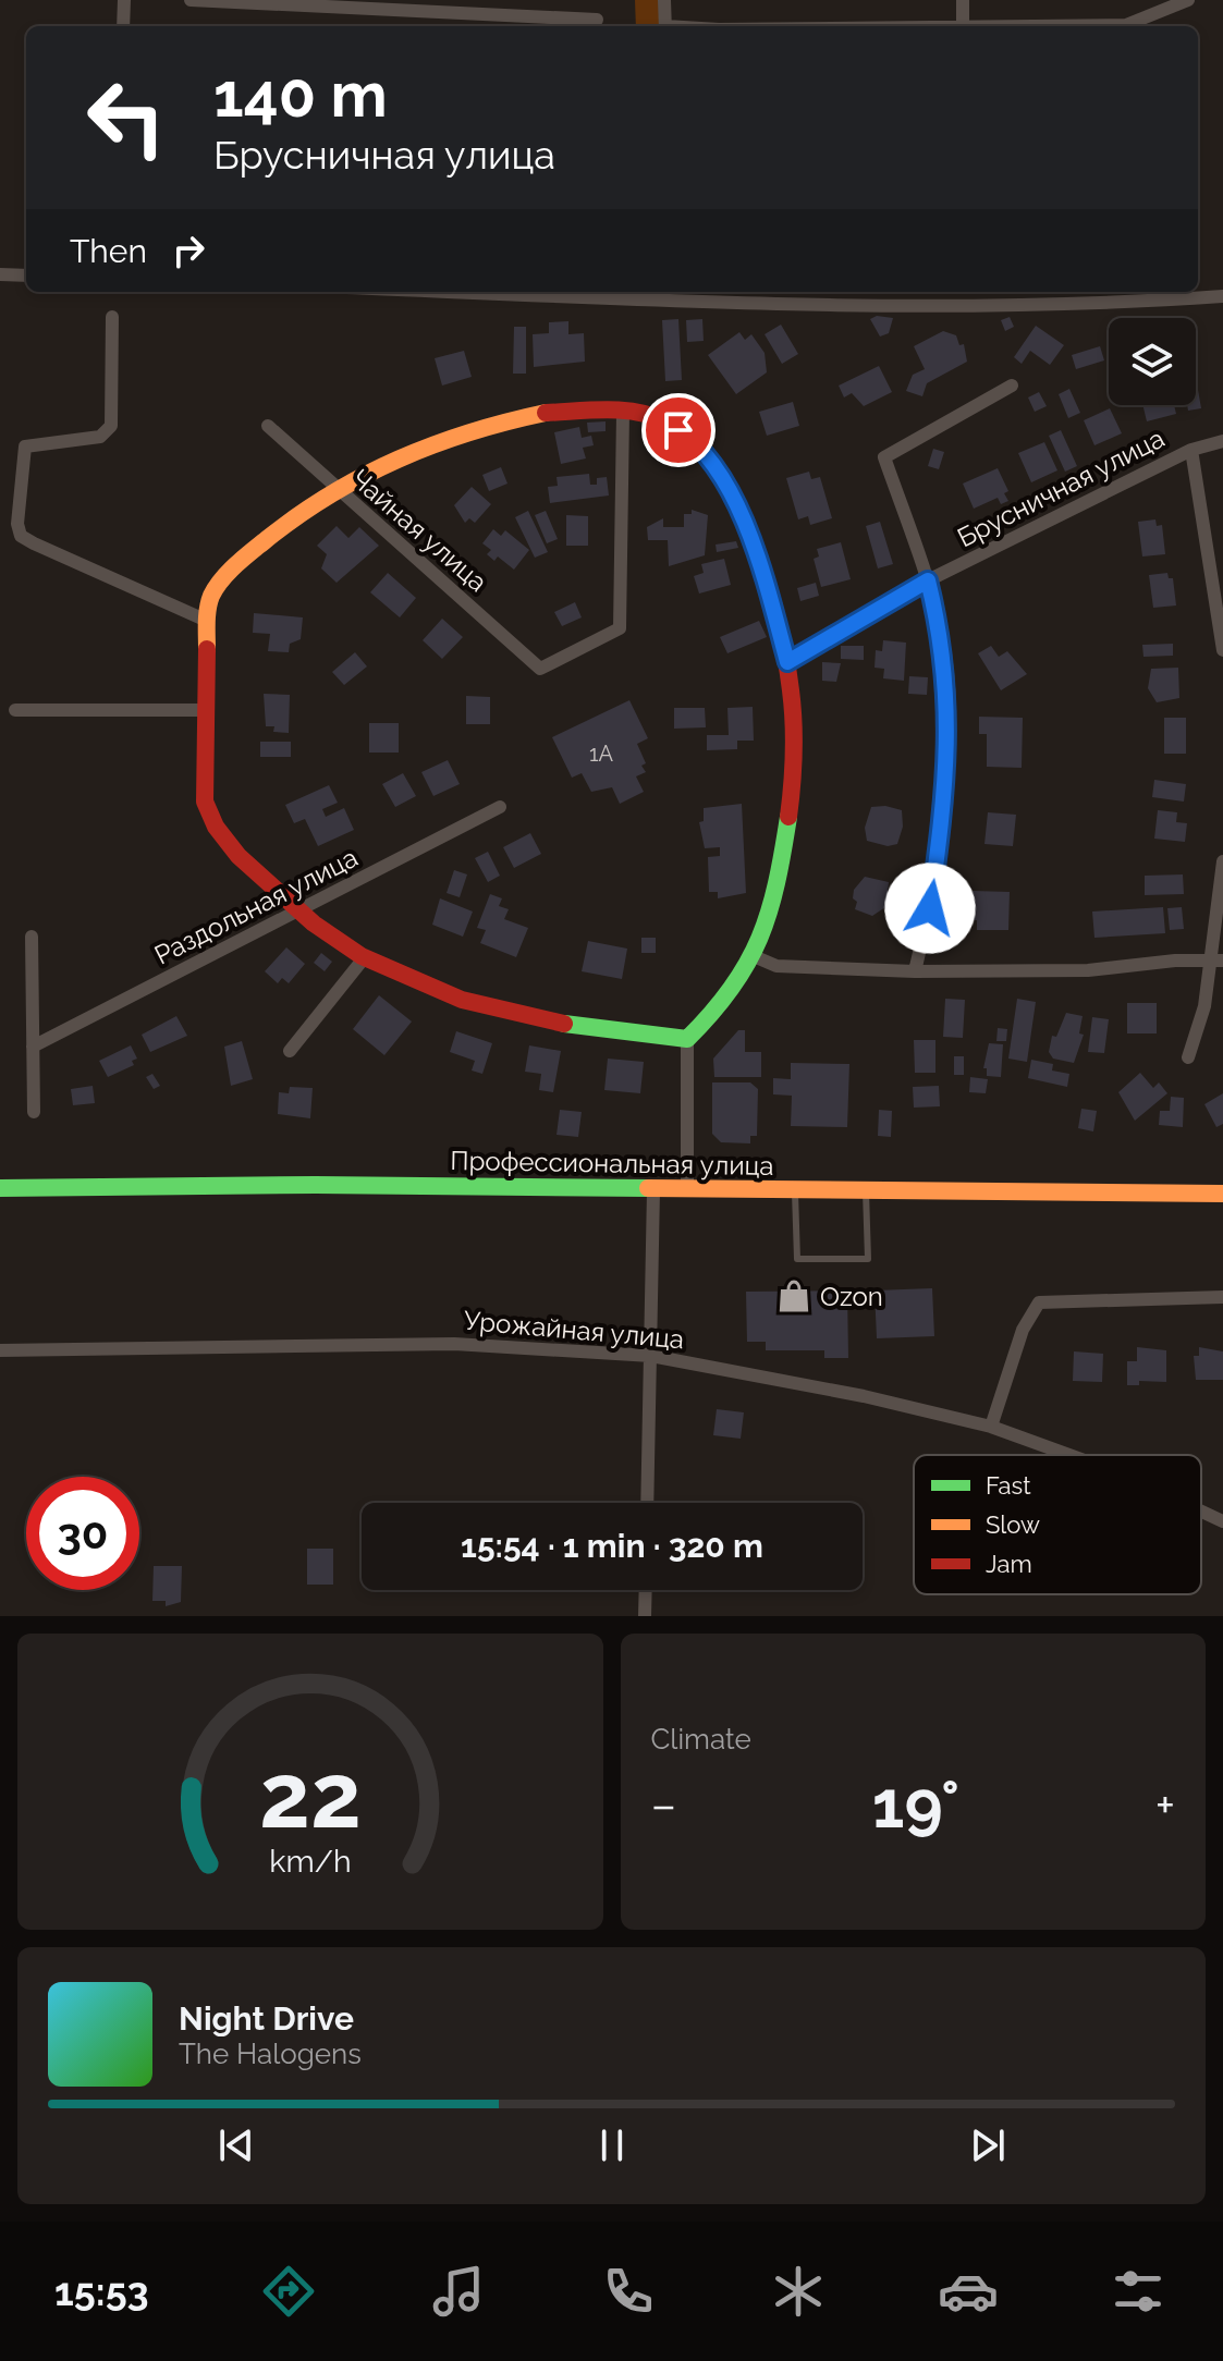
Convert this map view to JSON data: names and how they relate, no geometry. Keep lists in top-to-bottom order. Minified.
{"streets":{"street":["Брусничная улица","Чайная улица","Раздольная улица","Профессиональная улица","Урожайная улица"]},"places":{"shop":["Ozon"]},"house_numbers":["1А"],"legend":["Fast","Slow","Jam"],"page":{"turn":["140 m","Брусничная улица"],"then":"Then","limit":"30","trip":"15:54 · 1 min · 320 m","tile":"Climate","heat":["−","19°","+"],"song":["Night Drive","The Halogens"],"tabs":"15:53","gauge":["22","km/h"]}}
